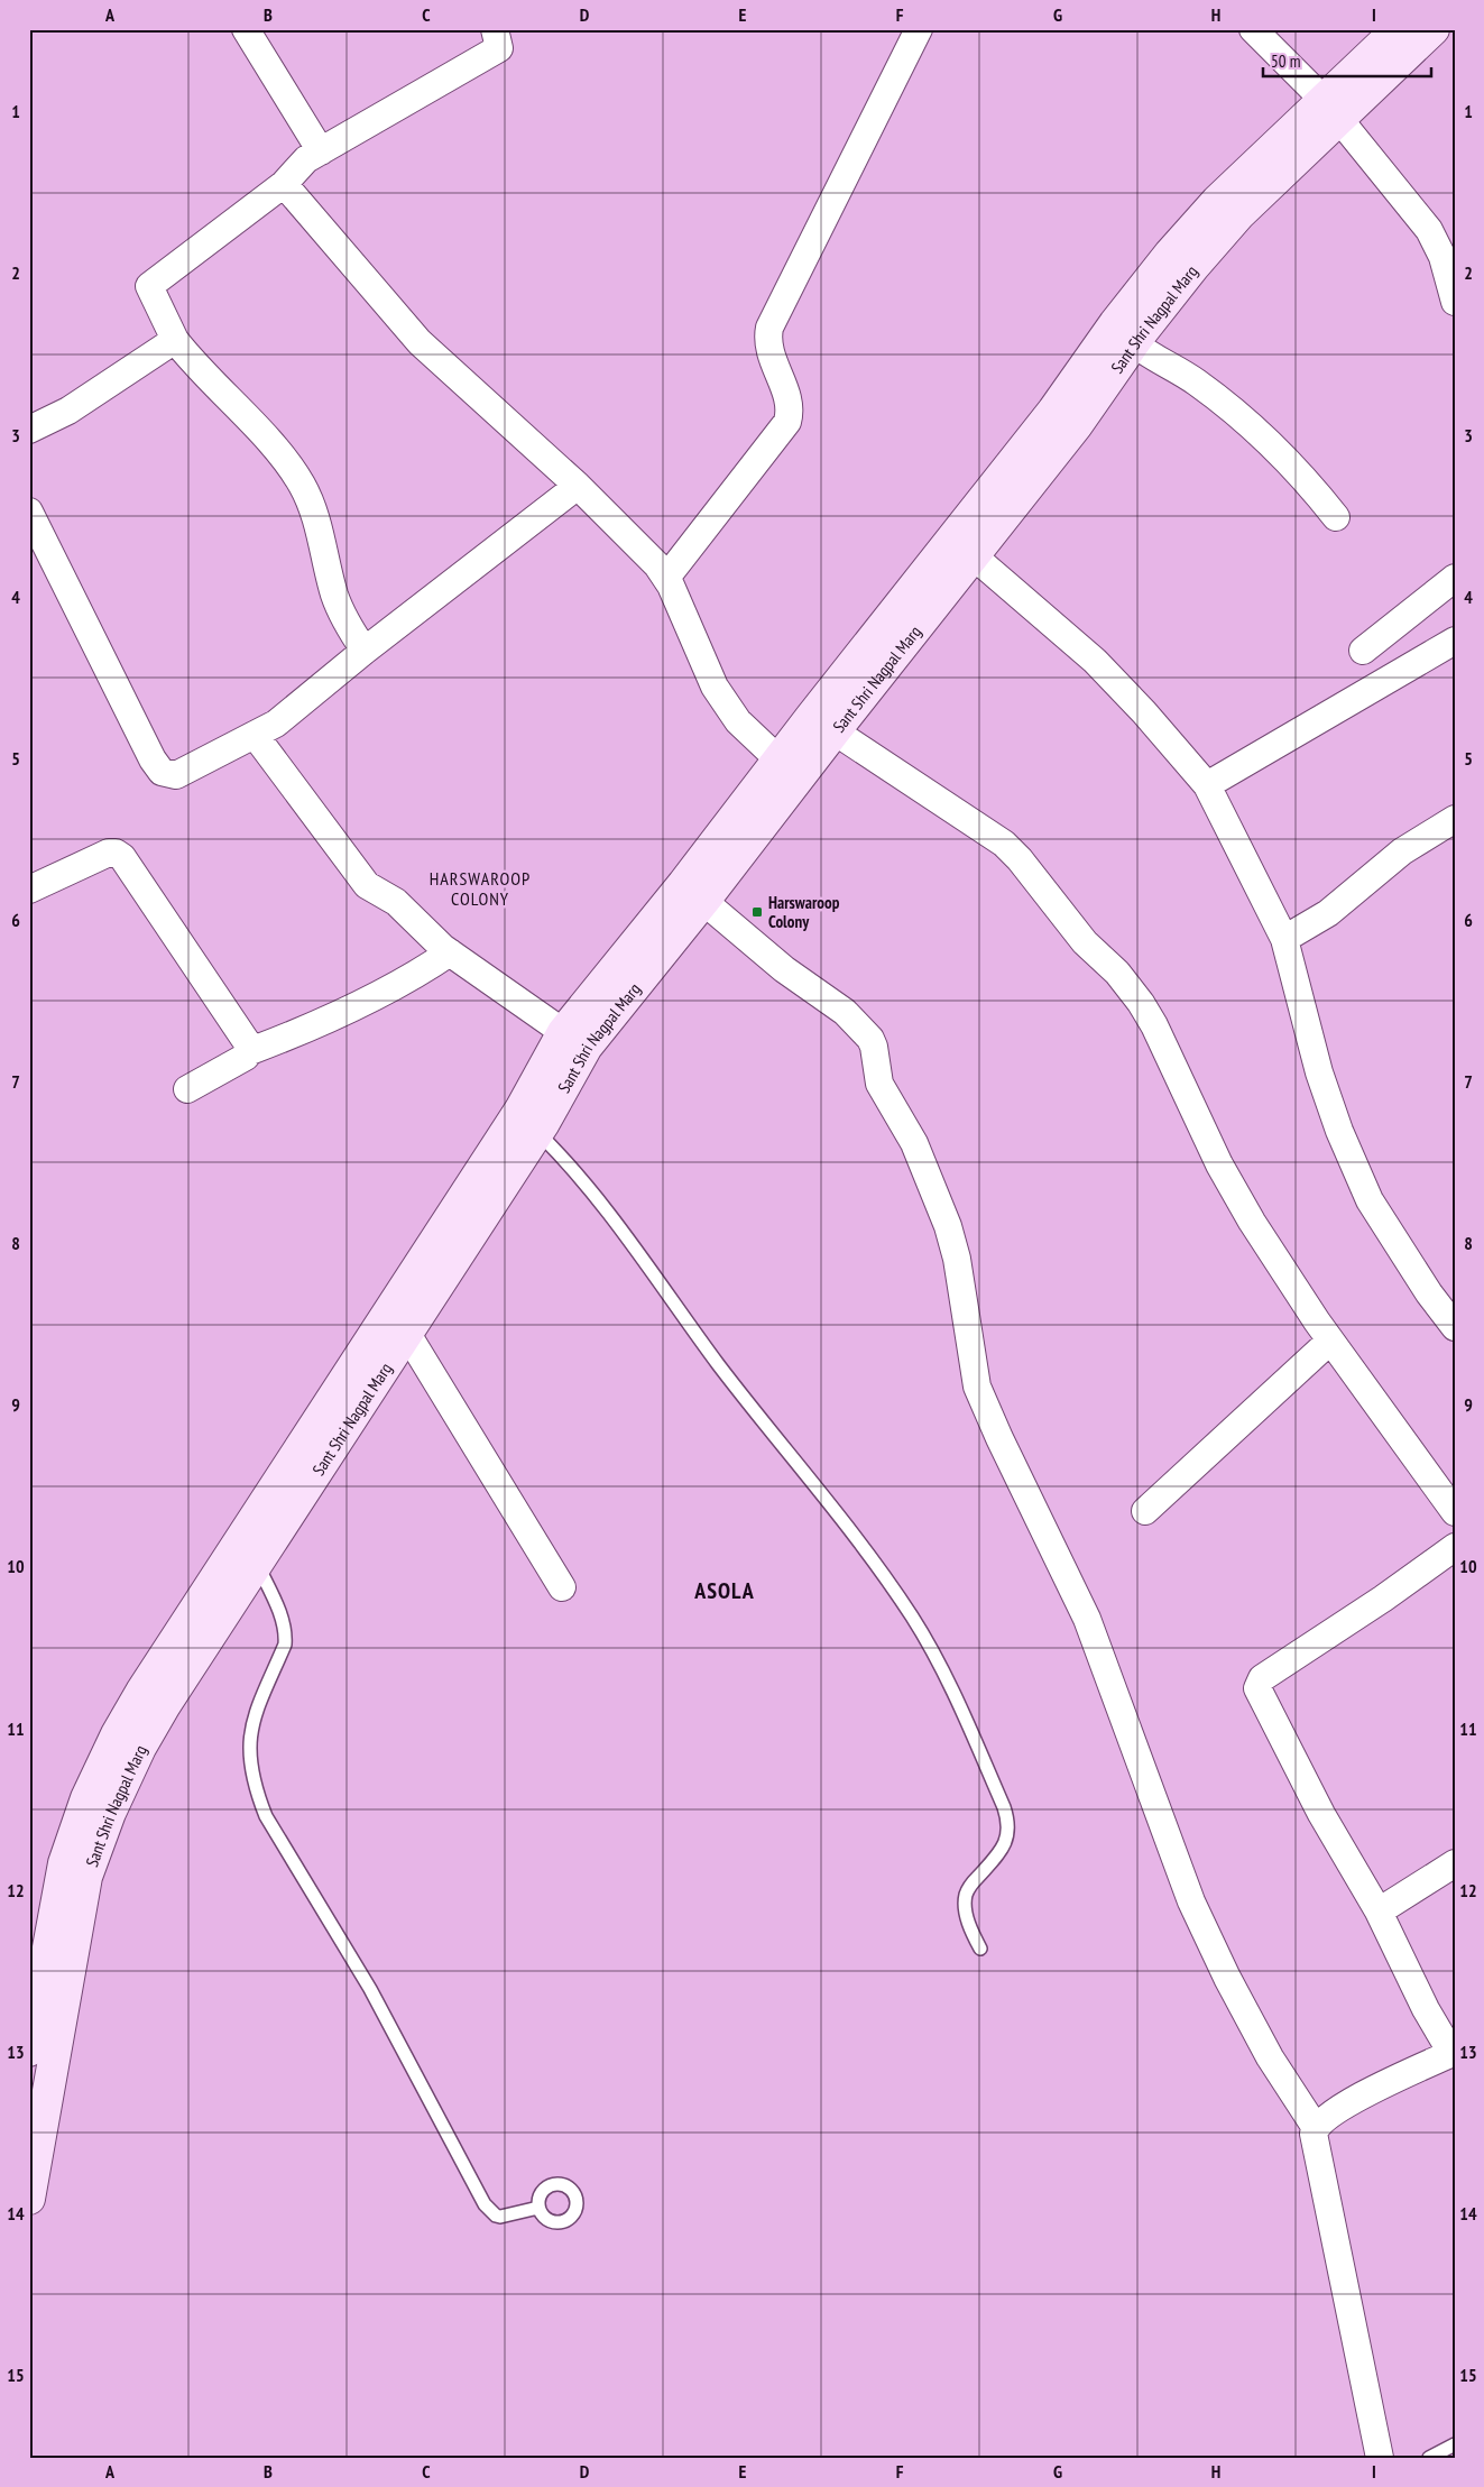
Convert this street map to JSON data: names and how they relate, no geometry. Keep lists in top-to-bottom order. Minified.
{"streets":{"main road":["Sant Shri Nagpal Marg"]},"districts":["HARSWAROOP COLONY","ASOLA"],"places":{"transit":["Harswaroop Colony"]},"scale_bar":"50 m","grid":{"columns":["A","B","C","D","E","F","G","H","I"],"rows":["1","2","3","4","5","6","7","8","9","10","11","12","13","14","15"]}}
